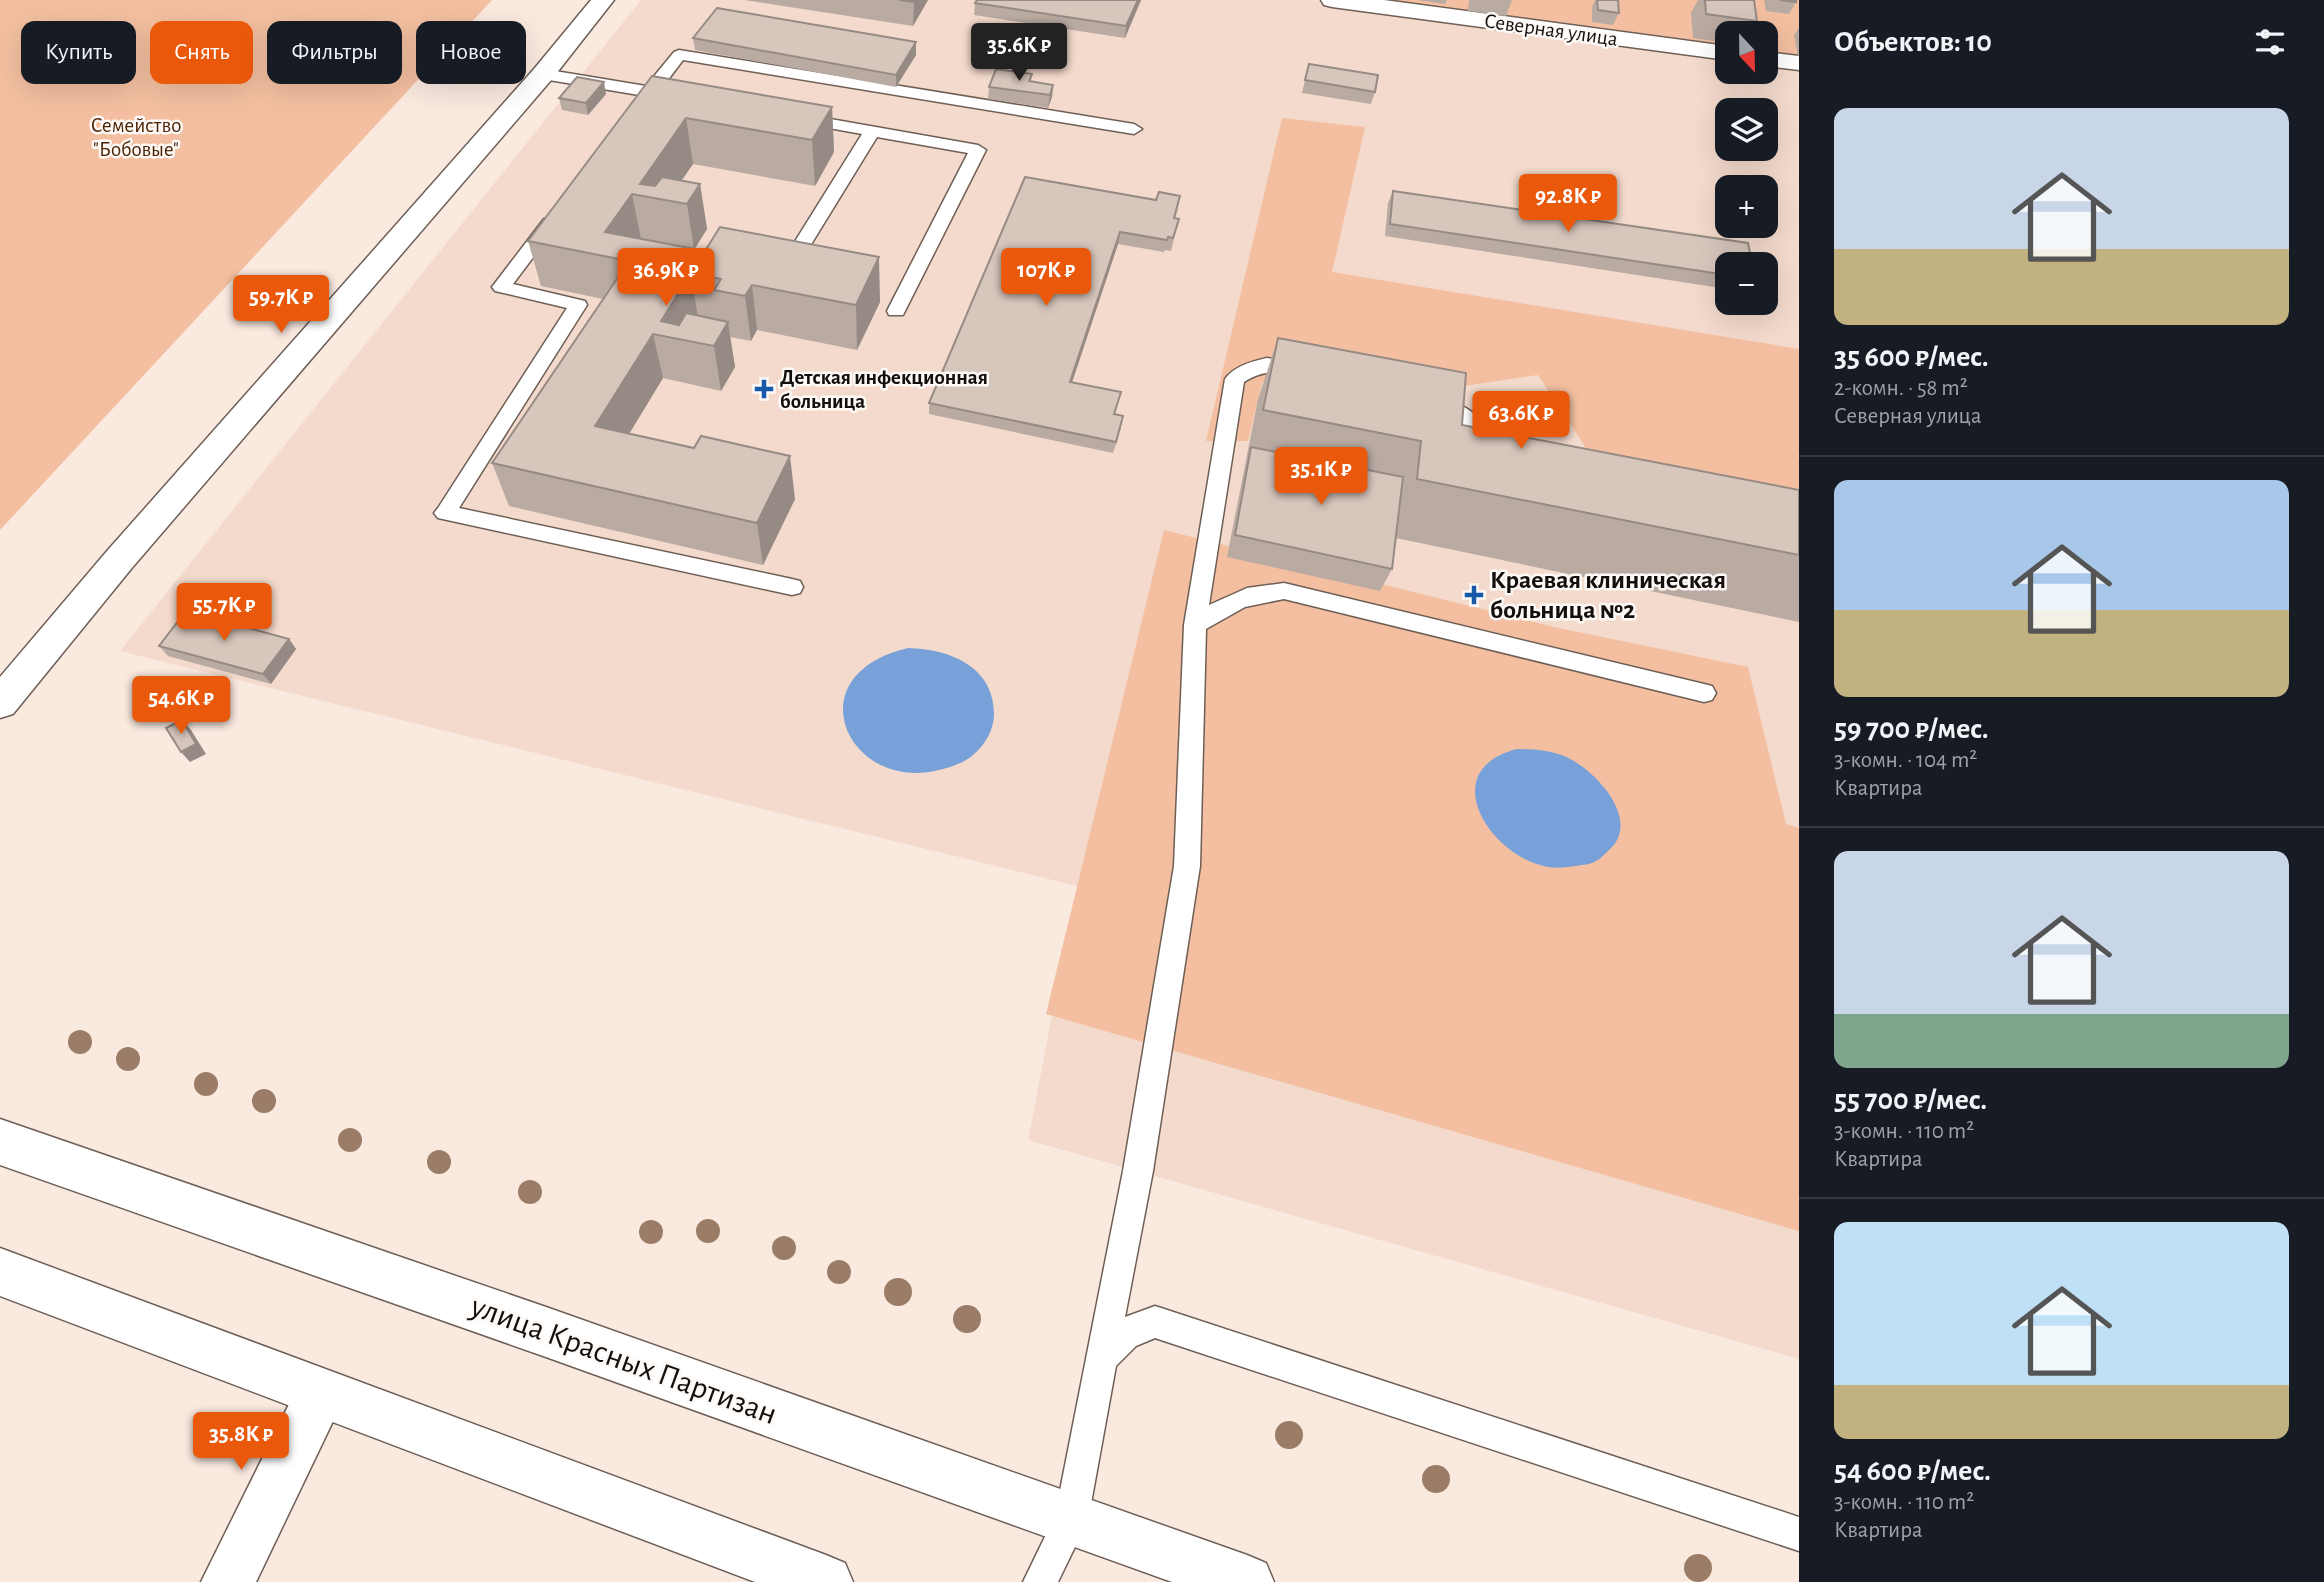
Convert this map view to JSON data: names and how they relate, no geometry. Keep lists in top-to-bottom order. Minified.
{"streets":{"main road":["Северная улица","улица Красных Партизан"]},"parks":["Семейство \"Бобовые\""],"places":{"health":["Детская инфекционная больница","Краевая клиническая больница №2"]},"north":"bottom","page":{"heading":"Объектов: 10","map_buttons":["+","−"],"chip":["Купить","Снять","Фильтры","Новое"],"price":["35.6K ₽","92.8K ₽","36.9K ₽","107K ₽","59.7K ₽","63.6K ₽","35.1K ₽","55.7K ₽","54.6K ₽","35.8K ₽"],"list":[{"name":"35 600 ₽/мес.","note":"2-комн. · 58 m² · Северная улица"},{"name":"59 700 ₽/мес.","note":"3-комн. · 104 m² · Квартира"},{"name":"55 700 ₽/мес.","note":"3-комн. · 110 m² · Квартира"},{"name":"54 600 ₽/мес.","note":"3-комн. · 110 m² · Квартира"}]}}
